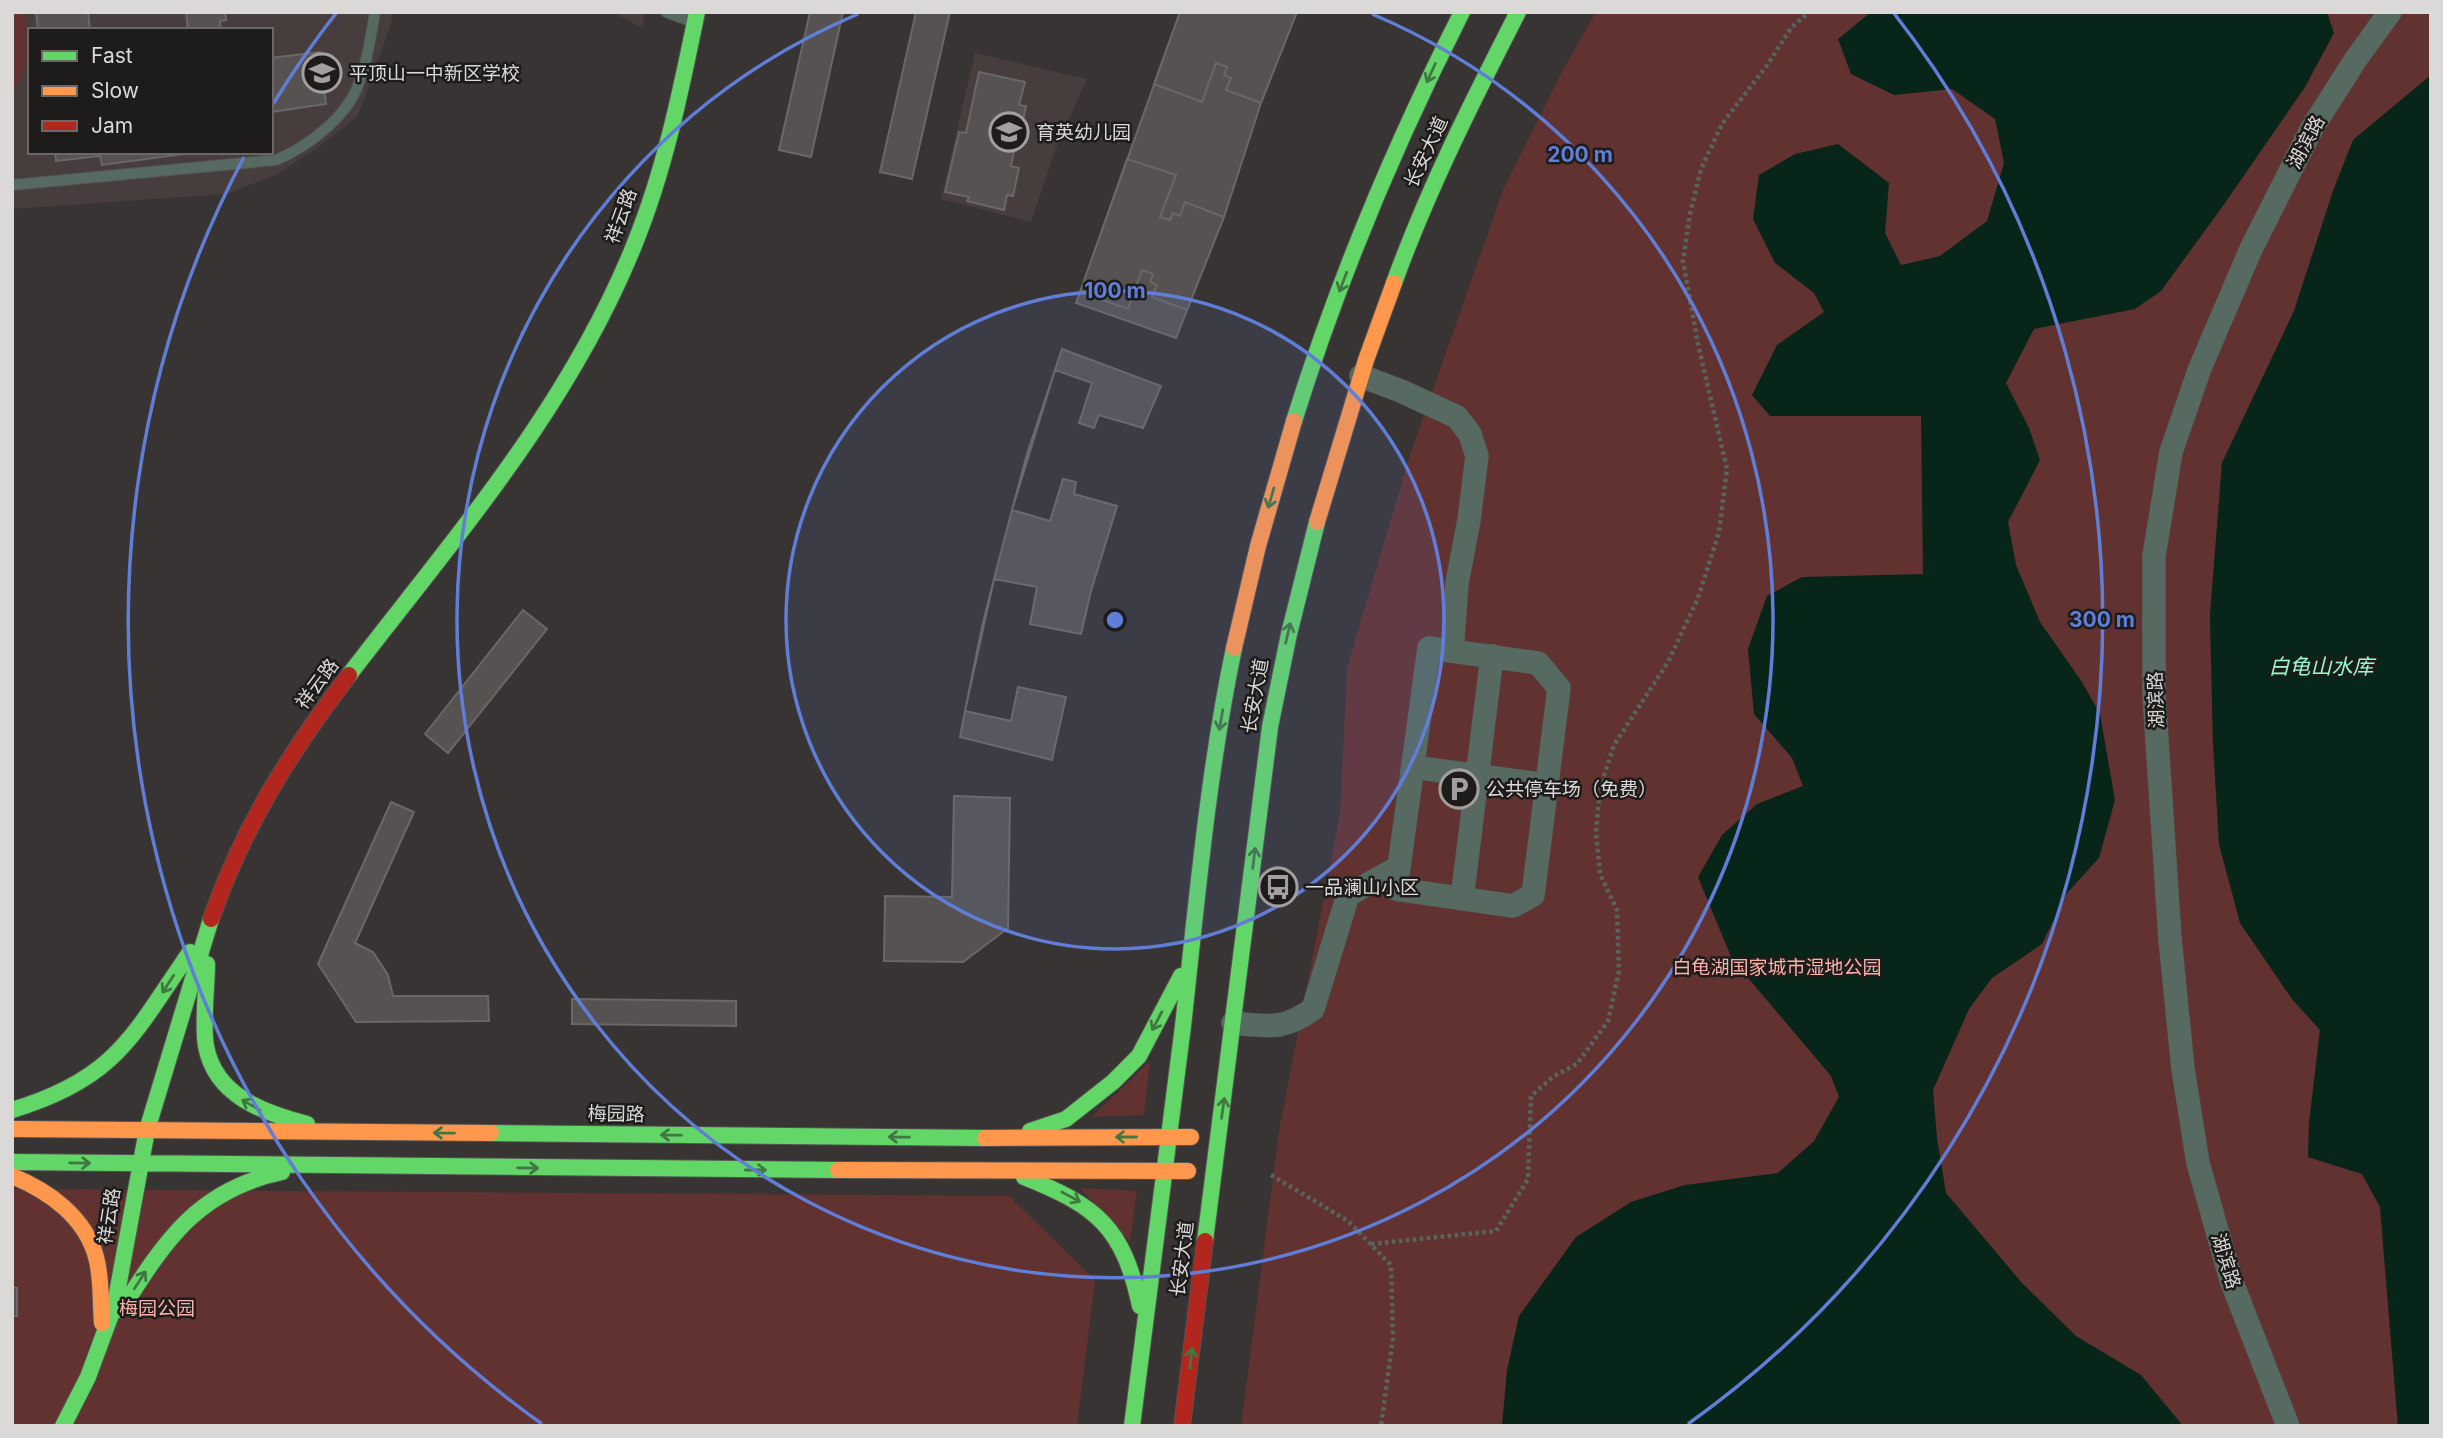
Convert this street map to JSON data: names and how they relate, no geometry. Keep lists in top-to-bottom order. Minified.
{"streets":{"main road":["长安大道","祥云路","梅园路"],"street":["湖滨路"]},"crossings":[["长安大道","梅园路"],["祥云路","梅园路"]],"water":["白龟山水库"],"parks":["白龟湖国家城市湿地公园","梅园公园"],"places":{"school or university":["平顶山一中新区学校","育英幼儿园"],"parking":["公共停车场（免费）"],"bus stop":["一品澜山小区"]},"legend":["Fast","Slow","Jam"],"rings":["200 m","100 m","300 m"]}
